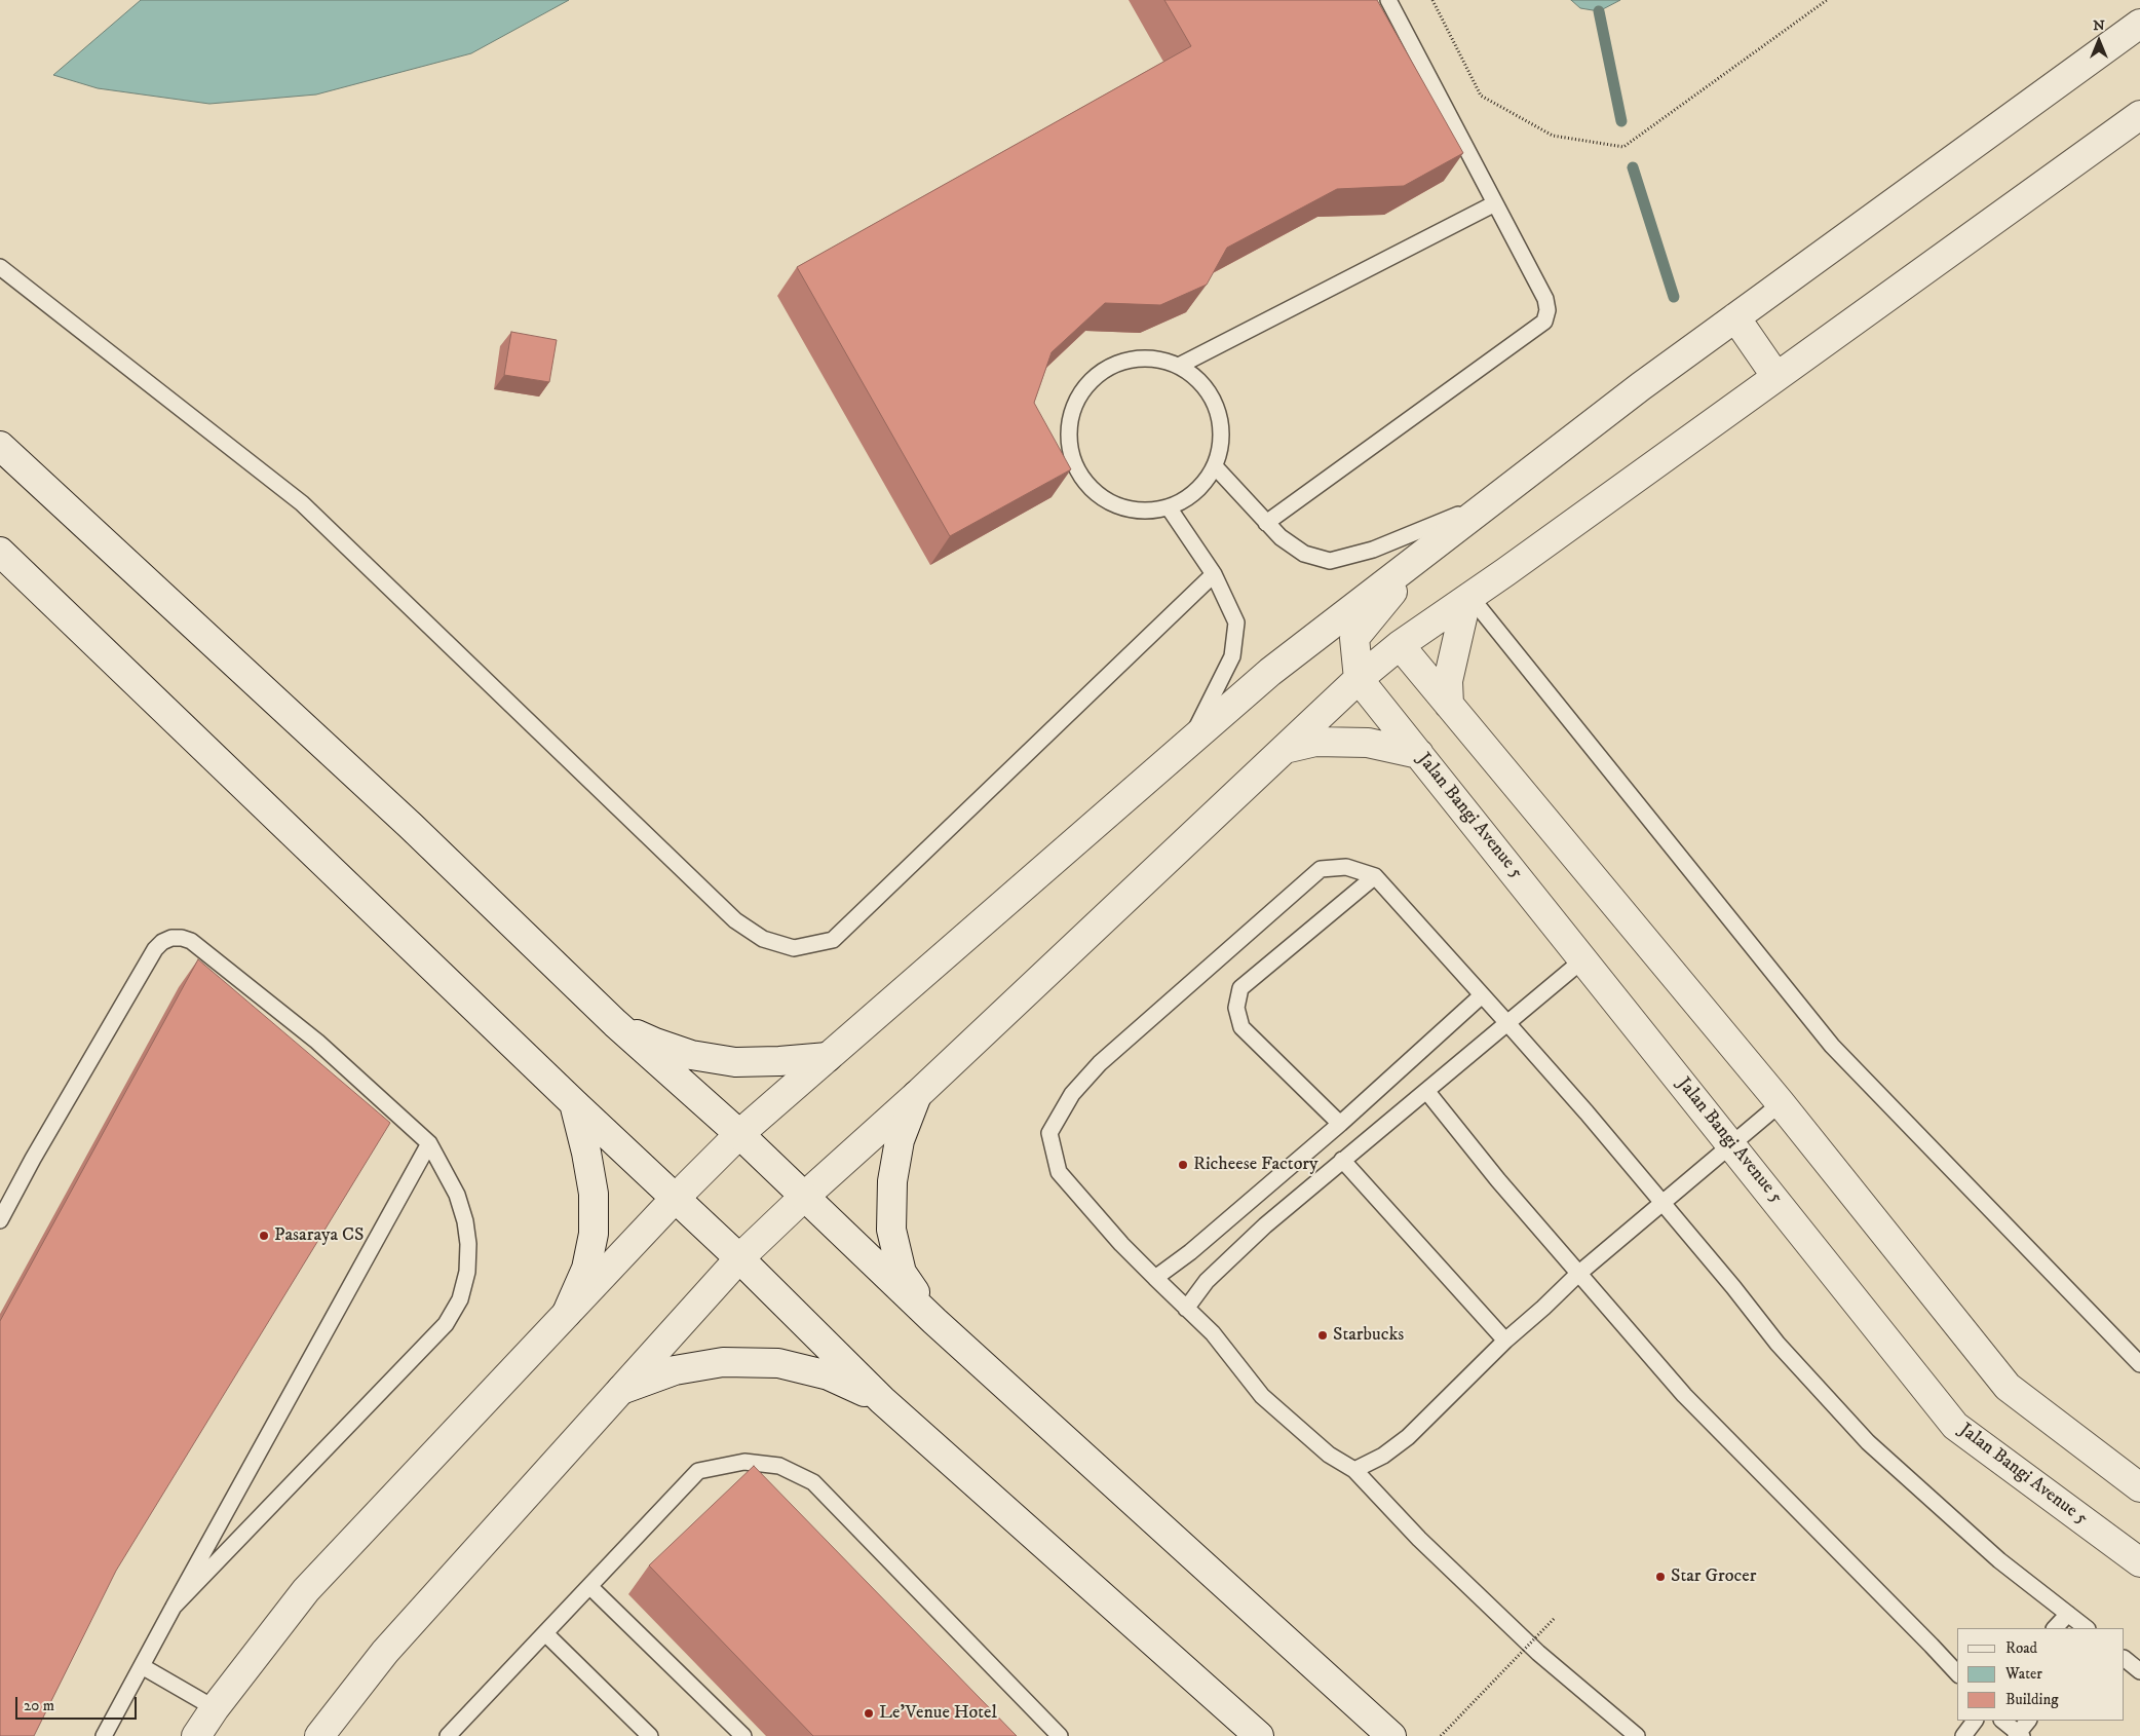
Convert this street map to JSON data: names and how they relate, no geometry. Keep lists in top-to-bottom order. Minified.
{"streets":{"street":["Jalan Bangi Avenue 5"]},"places":["Richeese Factory","Pasaraya CS","Starbucks","Star Grocer","Le'Venue Hotel"],"legend":["Road","Water","Building"],"scale_bar":"20 m","north":"top"}
